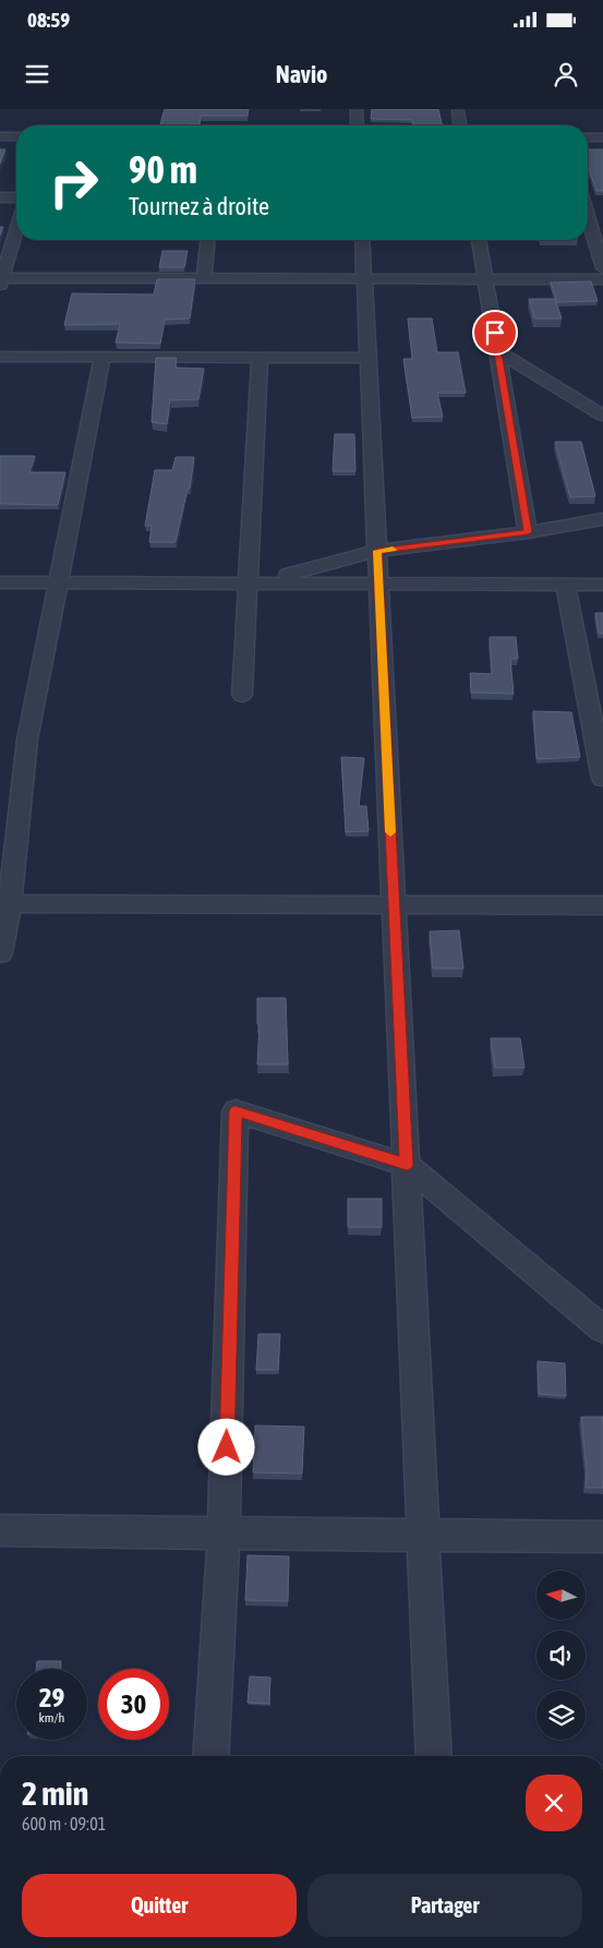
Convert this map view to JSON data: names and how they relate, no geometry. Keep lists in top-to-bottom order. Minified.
{"north":"left","page":{"status":"08:59","header":"Navio","turn":["90 m","Tournez à droite"],"speed":"29 km/h","limit":"30","heading":["2 min","600 m · 09:01"],"buttons":["Quitter","Partager"]}}
